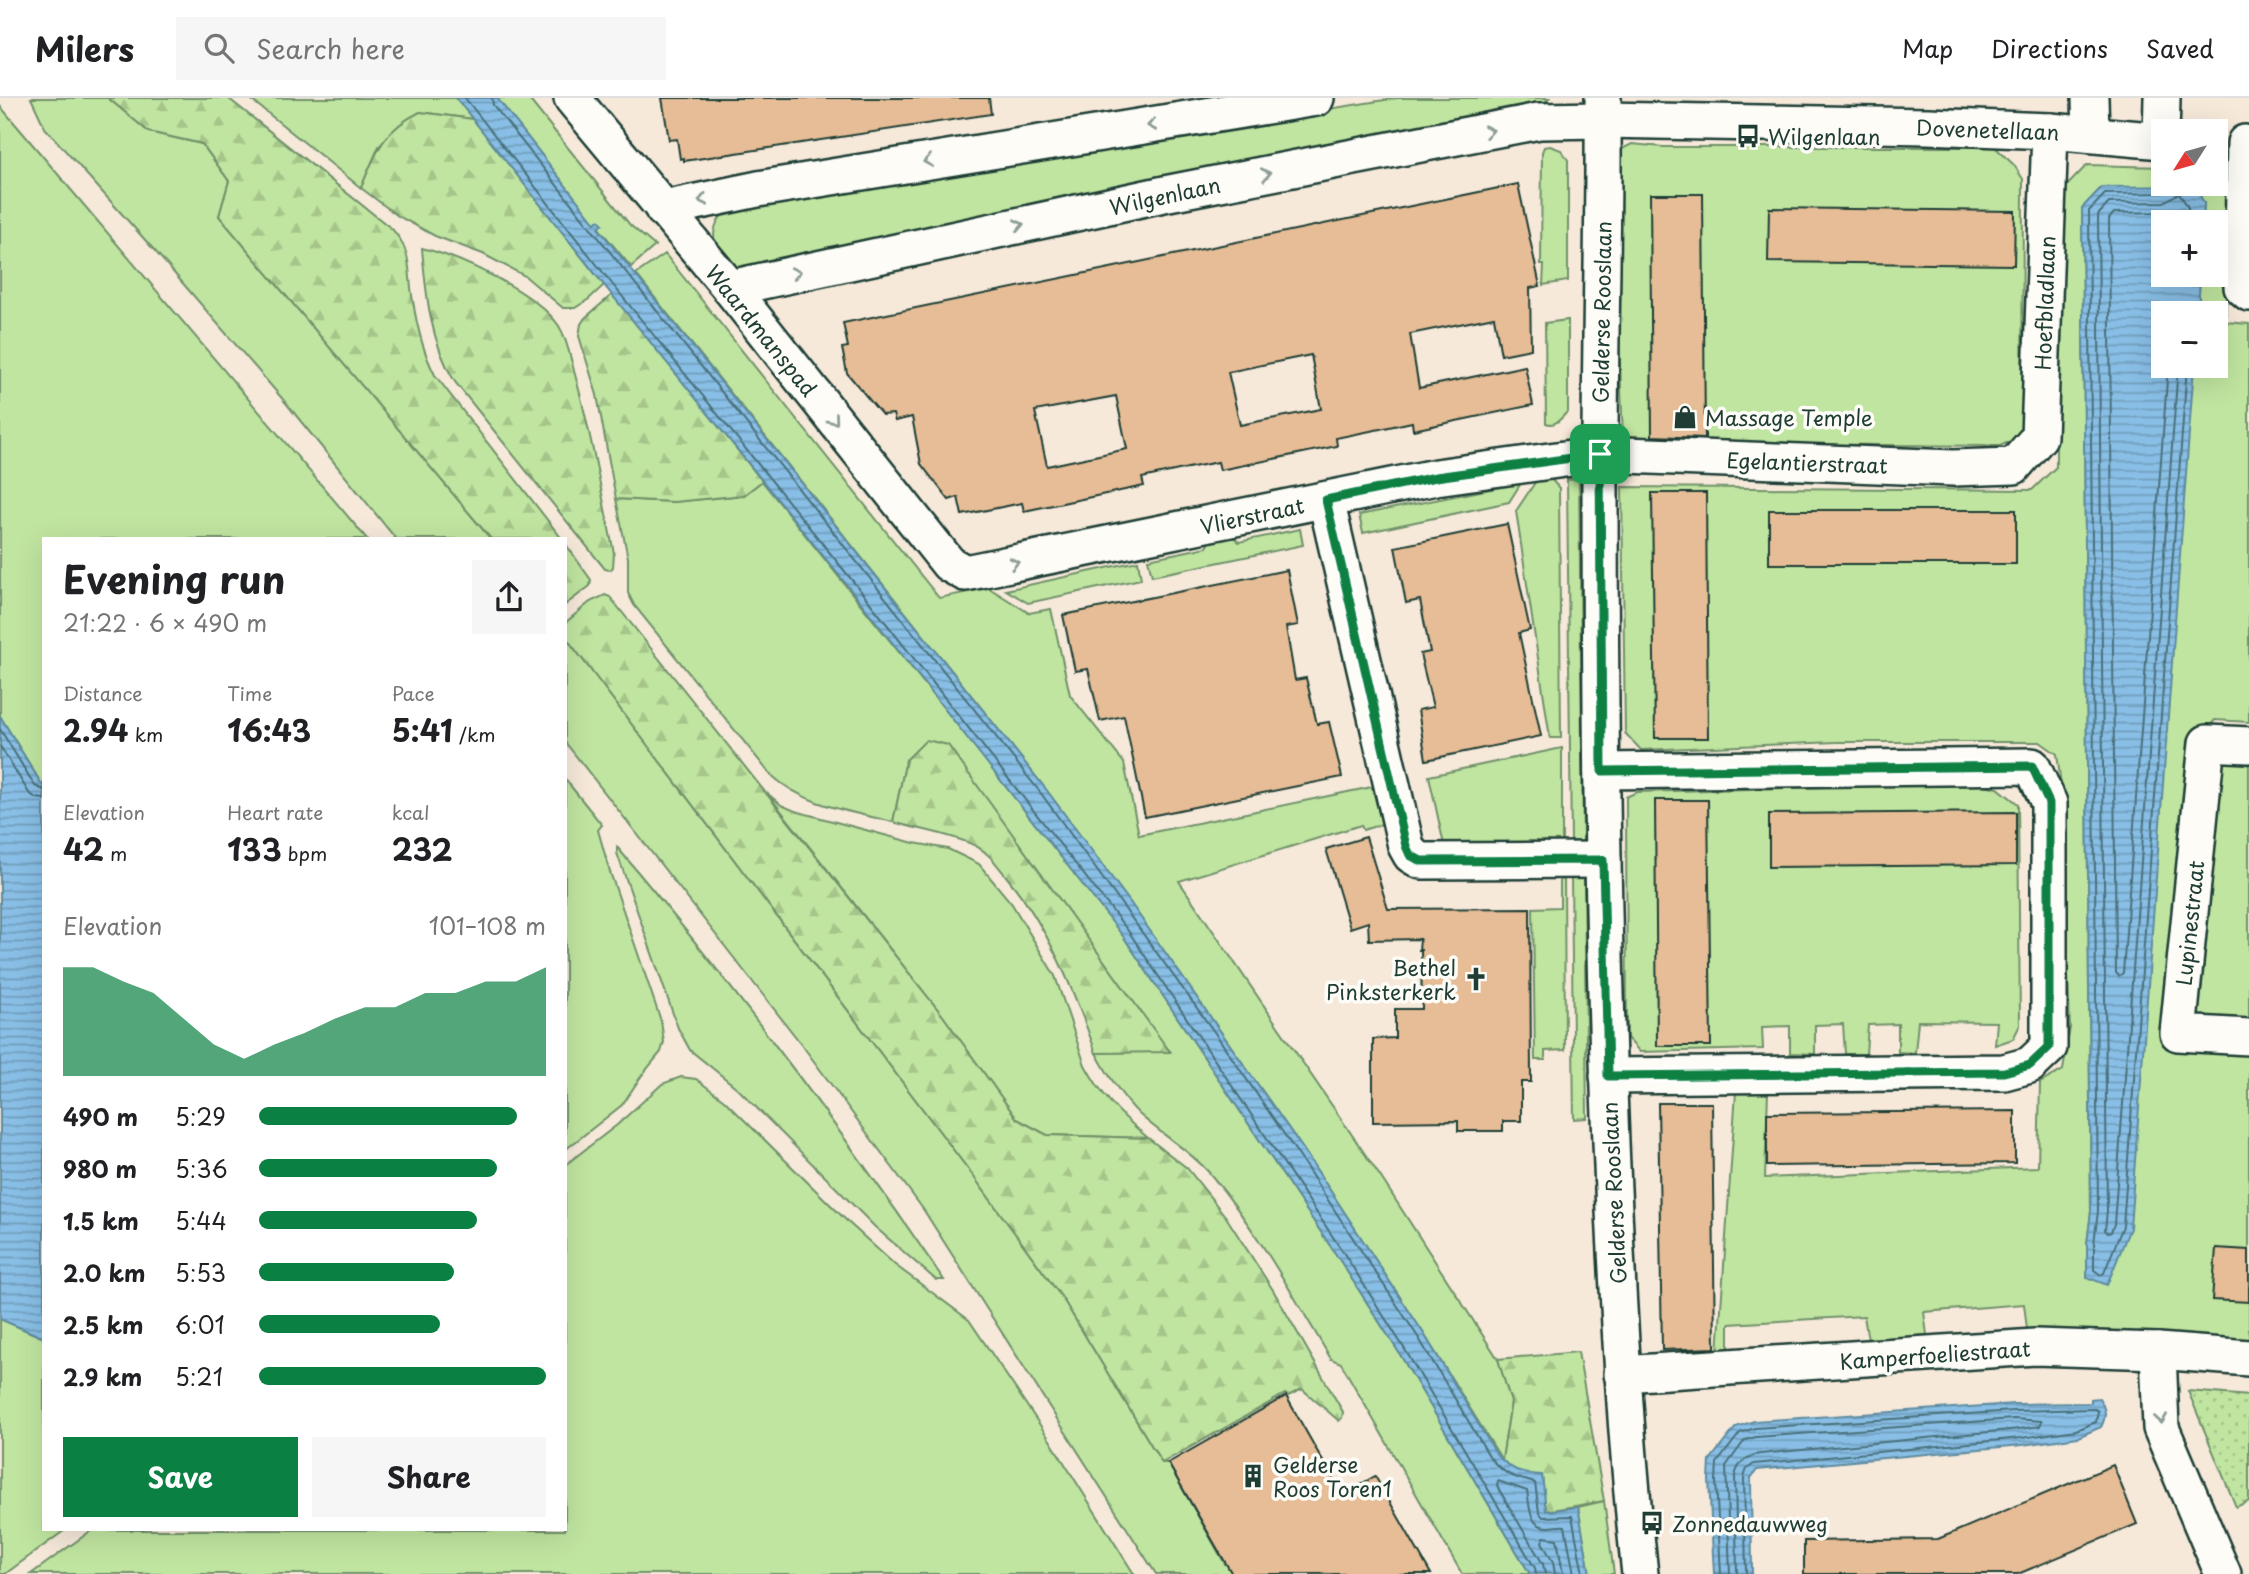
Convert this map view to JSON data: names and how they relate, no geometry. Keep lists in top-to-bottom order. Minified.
{"streets":{"street":["Dovenetellaan","Wilgenlaan","Hoefbladlaan","Gelderse Rooslaan","Waardmanspad","Egelantierstraat","Vlierstraat","Lupinestraat","Kamperfoeliestraat"]},"crossings":[["Dovenetellaan","Wilgenlaan"],["Dovenetellaan","Hoefbladlaan"],["Dovenetellaan","Gelderse Rooslaan"],["Wilgenlaan","Gelderse Rooslaan"],["Wilgenlaan","Waardmanspad"],["Hoefbladlaan","Egelantierstraat"],["Gelderse Rooslaan","Egelantierstraat"],["Gelderse Rooslaan","Vlierstraat"],["Gelderse Rooslaan","Kamperfoeliestraat"],["Waardmanspad","Vlierstraat"],["Egelantierstraat","Vlierstraat"]],"one_way":["Waardmanspad","Vlierstraat"],"places":{"bus stop":["Wilgenlaan","Zonnedauwweg"],"shop":["Massage Temple"],"church":["Bethel Pinksterkerk"],"building":["Gelderse Roos Toren1"]},"north":"bottom left","page":{"header":"Milers","search":"Search here","nav":["Map","Directions","Saved"],"map_buttons":["+","−"],"heading":["Evening run","21:22 · 6 × 490 m"],"stats":[["Distance","2.94 km"],["Time","16:43"],["Pace","5:41 /km"],["Elevation","42 m"],["Heart rate","133 bpm"],["kcal","232"]],"chart":["Elevation","101–108 m"],"list":[{"name":"490 m","note":"5:29"},{"name":"980 m","note":"5:36"},{"name":"1.5 km","note":"5:44"},{"name":"2.0 km","note":"5:53"},{"name":"2.5 km","note":"6:01"},{"name":"2.9 km","note":"5:21"}],"buttons":["Save","Share"]}}
